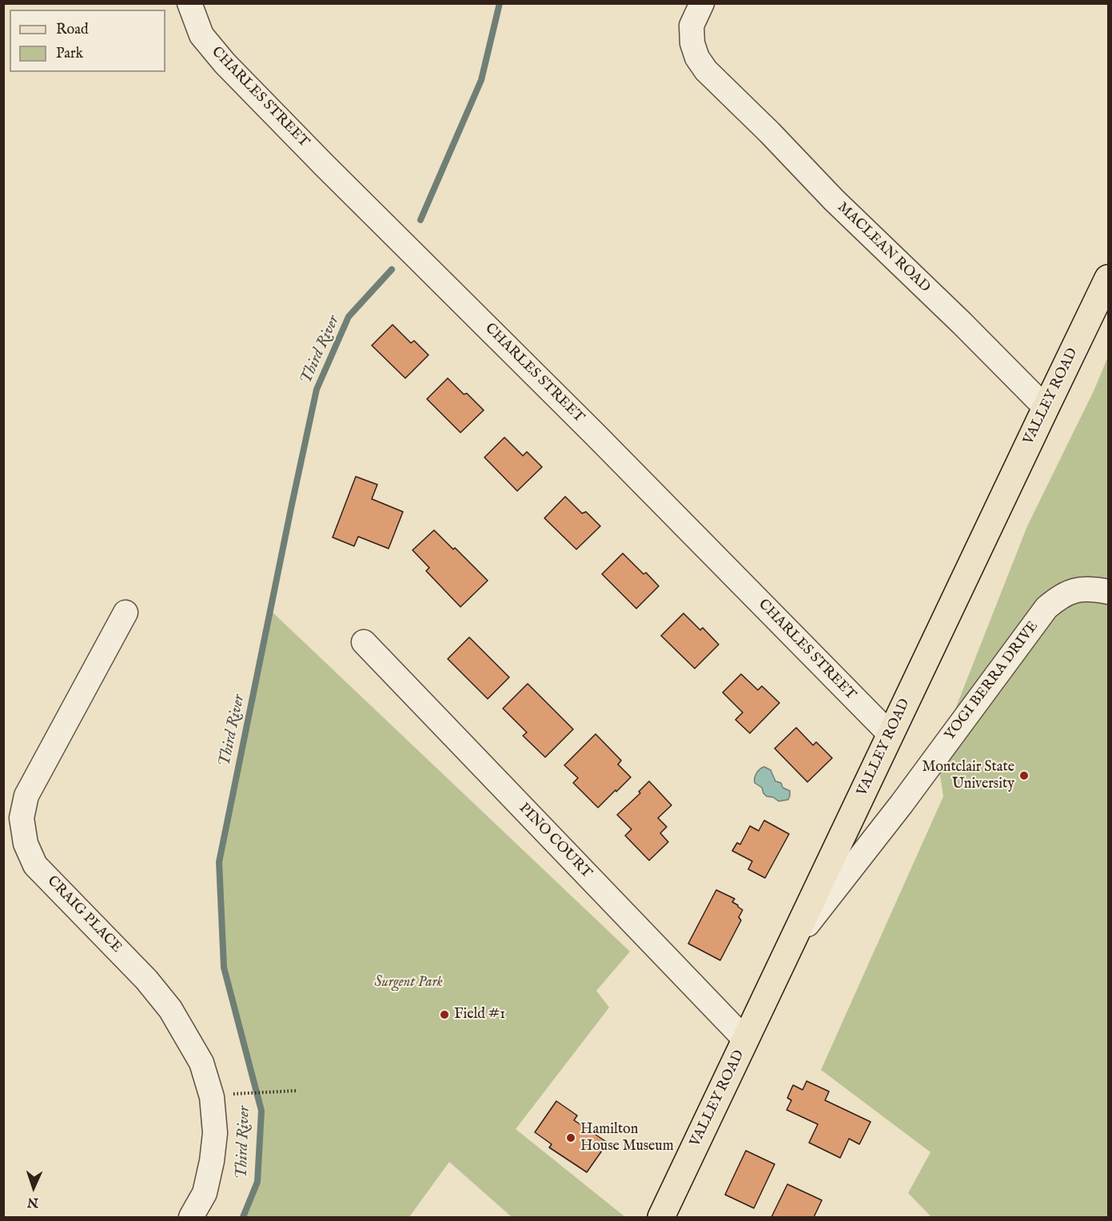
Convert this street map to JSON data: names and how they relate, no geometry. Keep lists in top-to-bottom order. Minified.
{"streets":{"main road":["VALLEY ROAD"],"street":["CHARLES STREET","MACLEAN ROAD","YOGI BERRA DRIVE","PINO COURT","CRAIG PLACE"]},"crossings":[["CHARLES STREET","VALLEY ROAD"],["MACLEAN ROAD","VALLEY ROAD"],["VALLEY ROAD","YOGI BERRA DRIVE"],["VALLEY ROAD","PINO COURT"]],"water":["Third River"],"parks":["Surgent Park"],"places":["Montclair State University","Field #1","Hamilton House Museum"],"legend":["Road","Park"],"north":"bottom"}
